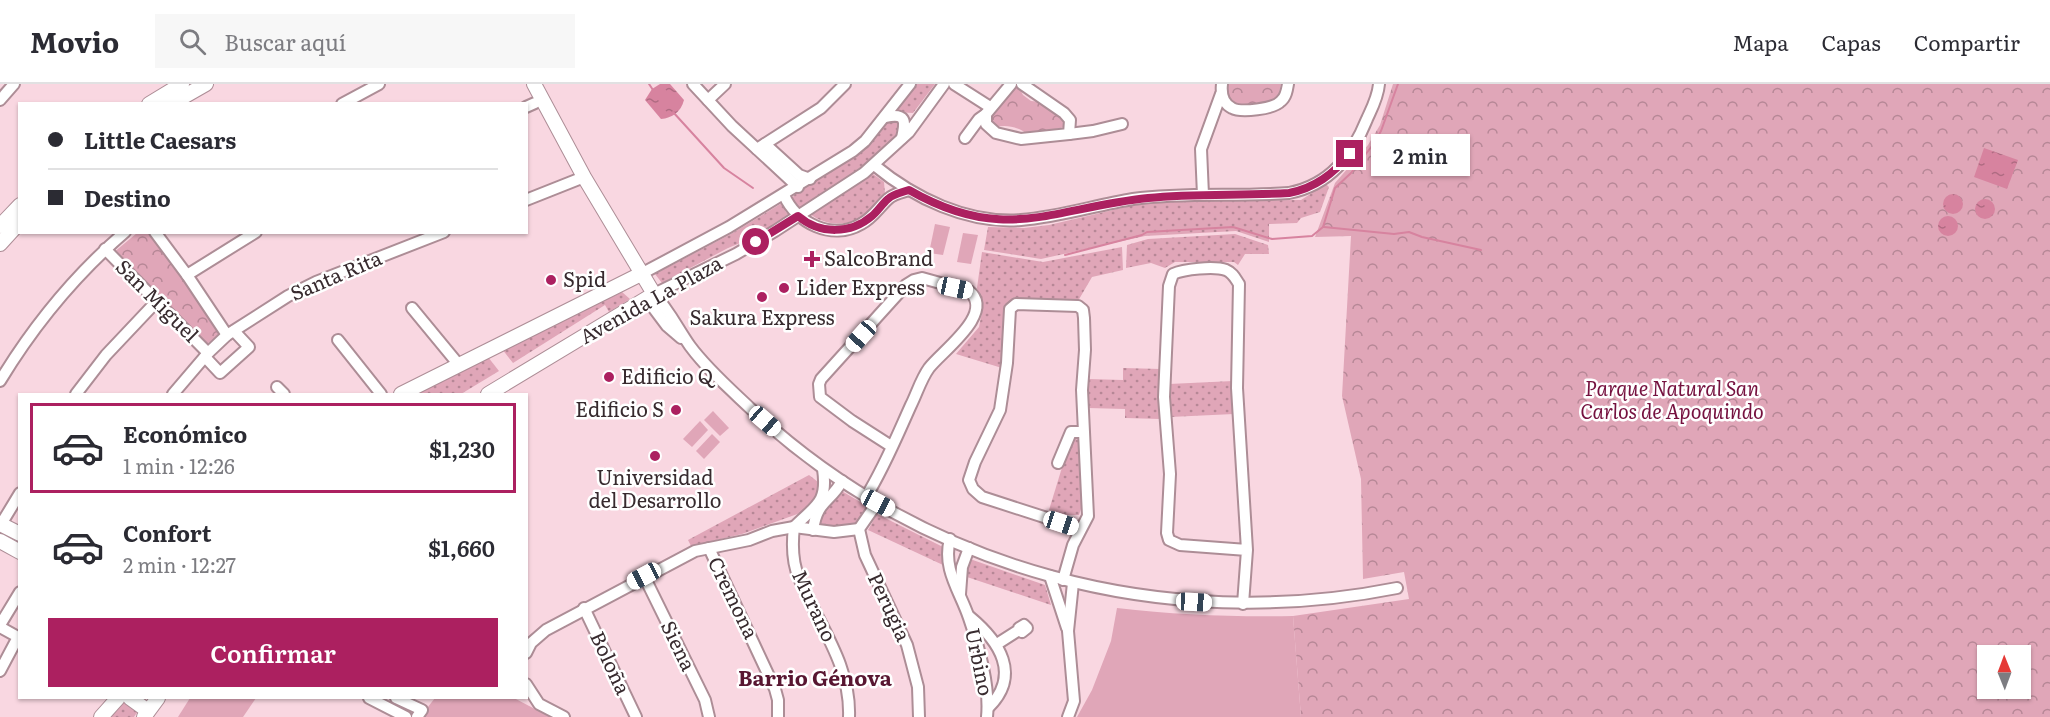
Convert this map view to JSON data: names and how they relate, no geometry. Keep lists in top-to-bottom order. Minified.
{"streets":{"main road":["Avenida La Plaza"],"street":["Santa Rita","San Miguel","Cremona","Murano","Perugia","Siena","Urbino","Boloña"]},"crossings":[["Santa Rita","San Miguel"]],"districts":["Barrio Génova"],"parks":["Parque Natural San Carlos de Apoquindo"],"places":{"health":["SalcoBrand"],"other":["Spid","Lider Express","Sakura Express","Edificio Q","Edificio S","Universidad del Desarrollo"]},"north":"top","page":{"header":"Movio","search":"Buscar aquí","nav":["Mapa","Capas","Compartir"],"banner":["Little Caesars","Destino"],"bubble":"2 min","list":[{"name":"Económico","note":"1 min · 12:26","value":"$1,230"},{"name":"Confort","note":"2 min · 12:27","value":"$1,660"}],"buttons":"Confirmar"}}
